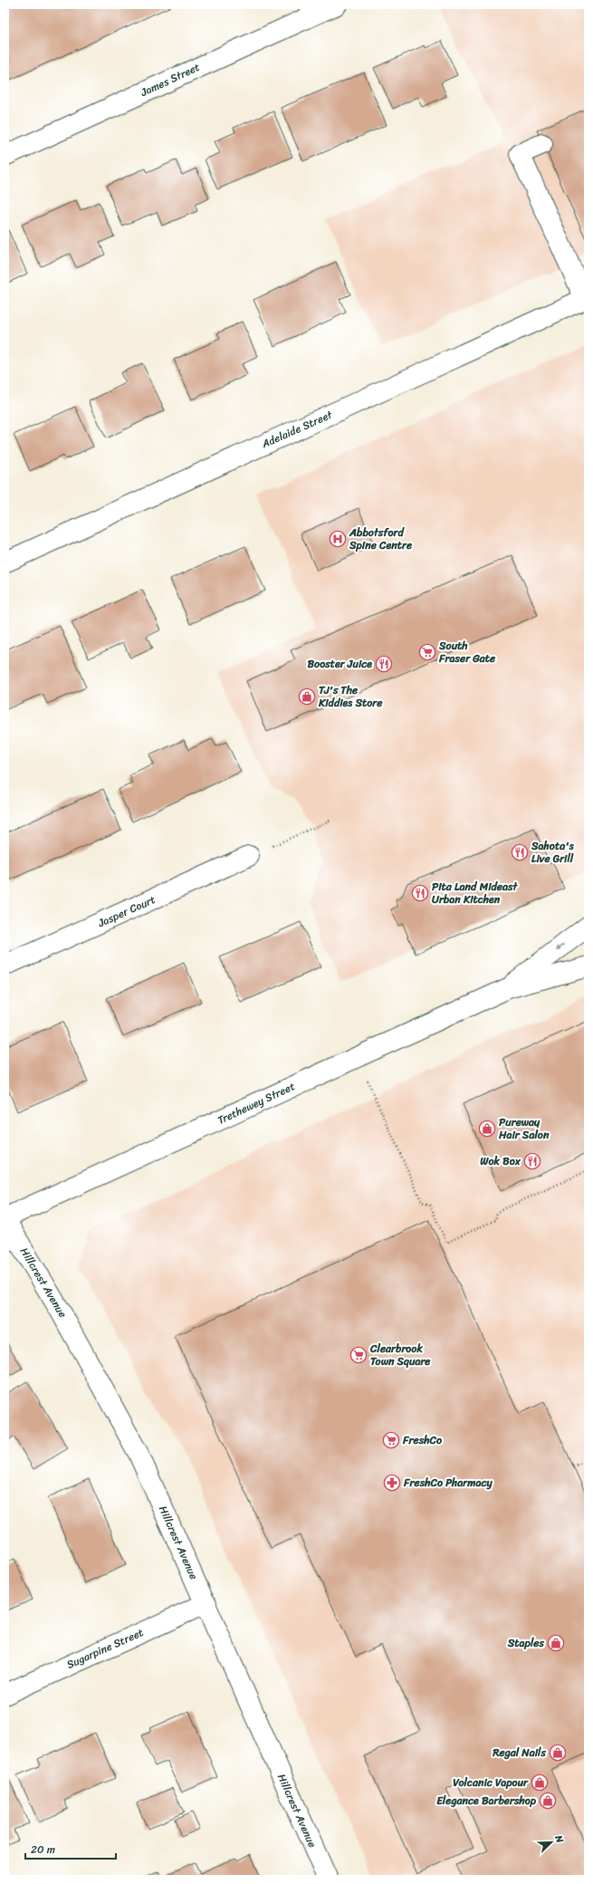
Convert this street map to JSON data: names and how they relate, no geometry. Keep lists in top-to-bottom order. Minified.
{"streets":{"street":["James Street","Adelaide Street","Jasper Court","Trethewey Street","Hillcrest Avenue","Sugarpine Street"]},"crossings":[["Trethewey Street","Hillcrest Avenue"],["Hillcrest Avenue","Sugarpine Street"]],"places":{"hospital":["Abbotsford Spine Centre"],"supermarket":["South Fraser Gate","Clearbrook Town Square","FreshCo"],"restaurant":["Booster Juice","Sahota's Live Grill","Pita Land Mideast Urban Kitchen","Wok Box"],"shop":["TJ's The Kiddies Store","Pureway Hair Salon","Staples","Regal Nails","Volcanic Vapour","Elegance Barbershop"],"pharmacy":["FreshCo Pharmacy"]},"scale_bar":"20 m","north":"top right"}
